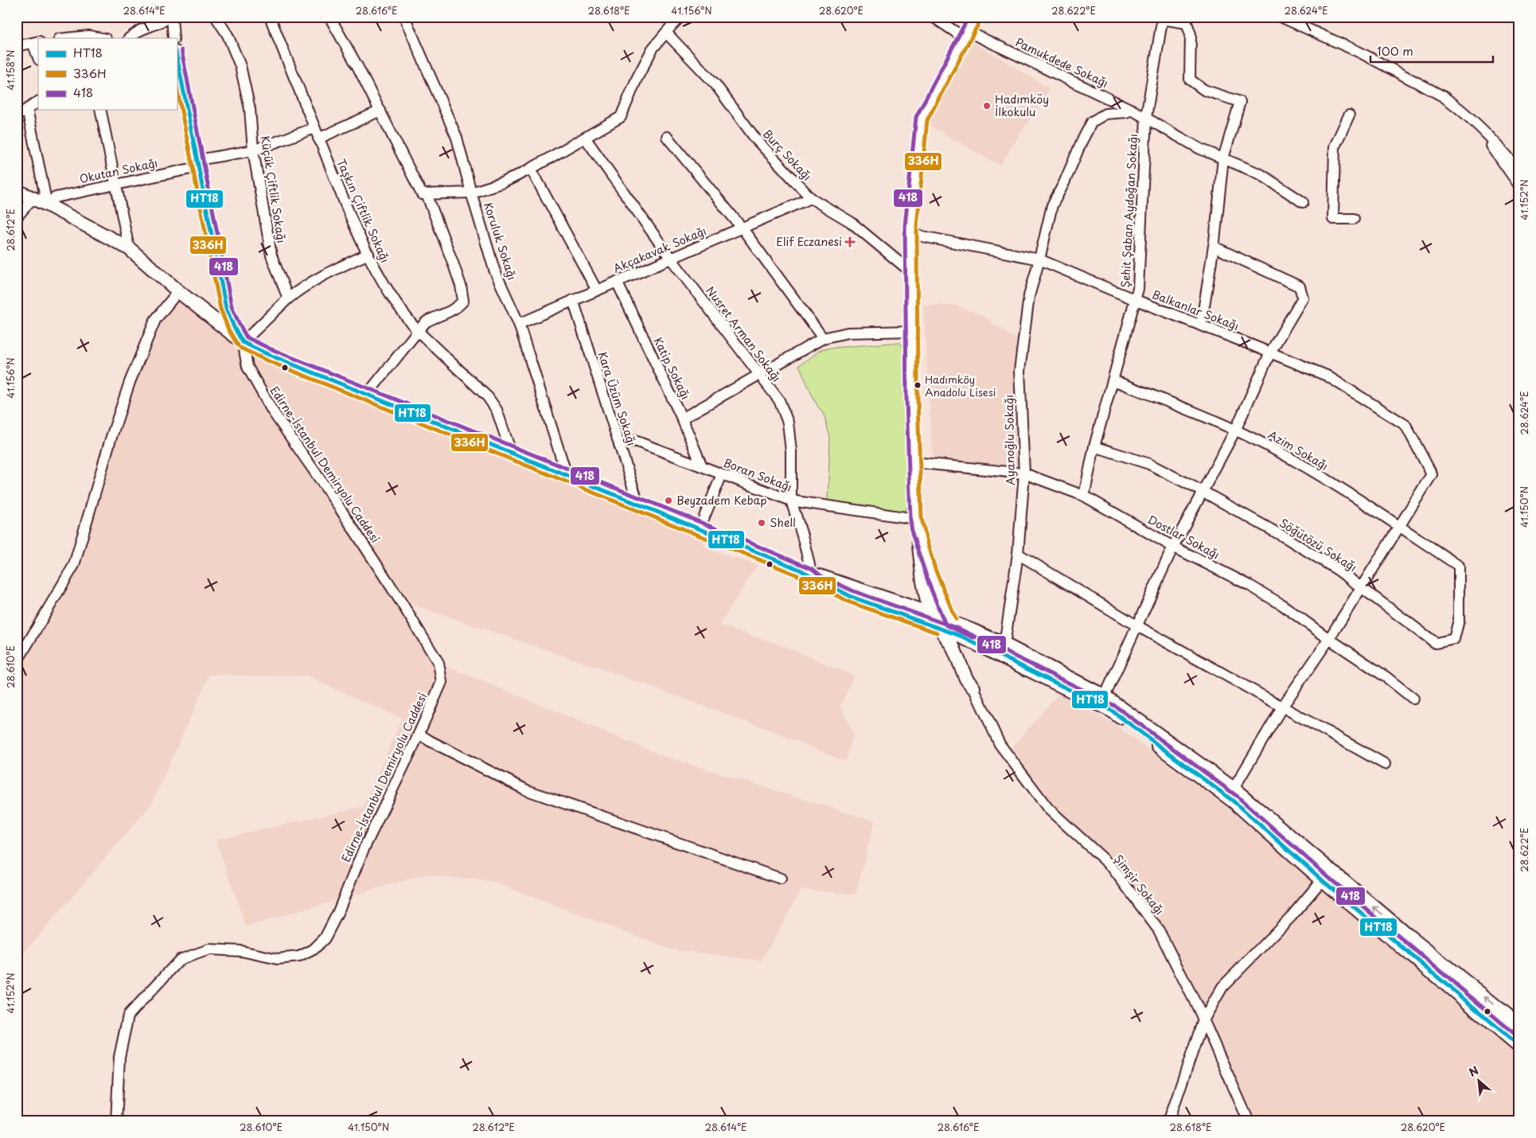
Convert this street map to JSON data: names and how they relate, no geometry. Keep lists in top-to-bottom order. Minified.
{"streets":{"street":["Pamukdede Sokağı","Burç Sokağı","Okutan Sokağı","Küçük Çiftlik Sokağı","Taşkın Çiftlik Sokağı","Şehit Şaban Aydoğan Sokağı","Koruluk Sokağı","Akçakavak Sokağı","Balkanlar Sokağı","Nusret Arman Sokağı","Katip Sokağı","Kara Üzüm Sokağı","Ayanoğlu Sokağı","Azim Sokağı","Edirne-İstanbul Demiryolu Caddesi","Boran Sokağı","Dostlar Sokağı","Söğütözü Sokağı","Şimşir Sokağı"]},"crossings":[["Pamukdede Sokağı","Şehit Şaban Aydoğan Sokağı"],["Pamukdede Sokağı","Ayanoğlu Sokağı"],["Burç Sokağı","Akçakavak Sokağı"],["Okutan Sokağı","Küçük Çiftlik Sokağı"],["Okutan Sokağı","Taşkın Çiftlik Sokağı"],["Şehit Şaban Aydoğan Sokağı","Balkanlar Sokağı"],["Şehit Şaban Aydoğan Sokağı","Azim Sokağı"],["Şehit Şaban Aydoğan Sokağı","Dostlar Sokağı"],["Şehit Şaban Aydoğan Sokağı","Söğütözü Sokağı"],["Koruluk Sokağı","Akçakavak Sokağı"],["Akçakavak Sokağı","Nusret Arman Sokağı"],["Akçakavak Sokağı","Katip Sokağı"],["Akçakavak Sokağı","Kara Üzüm Sokağı"],["Balkanlar Sokağı","Ayanoğlu Sokağı"],["Balkanlar Sokağı","Azim Sokağı"],["Nusret Arman Sokağı","Boran Sokağı"],["Katip Sokağı","Boran Sokağı"],["Kara Üzüm Sokağı","Boran Sokağı"],["Ayanoğlu Sokağı","Dostlar Sokağı"],["Azim Sokağı","Söğütözü Sokağı"]],"places":{"other":["Hadımköy İlkokulu","Hadımköy Anadolu Lisesi","Beyzadem Kebap","Shell"],"health":["Elif Eczanesi"]},"lines":["transit line 418","transit line 336H","transit line HT18"],"legend":["HT18","336H","418"],"scale_bar":"100 m","north":"top left","coordinates":["28.614°E","28.616°E","28.618°E","41.156°N","28.620°E","28.622°E","28.624°E","41.158°N","41.152°N","28.612°E","41.150°N","28.610°E"]}
